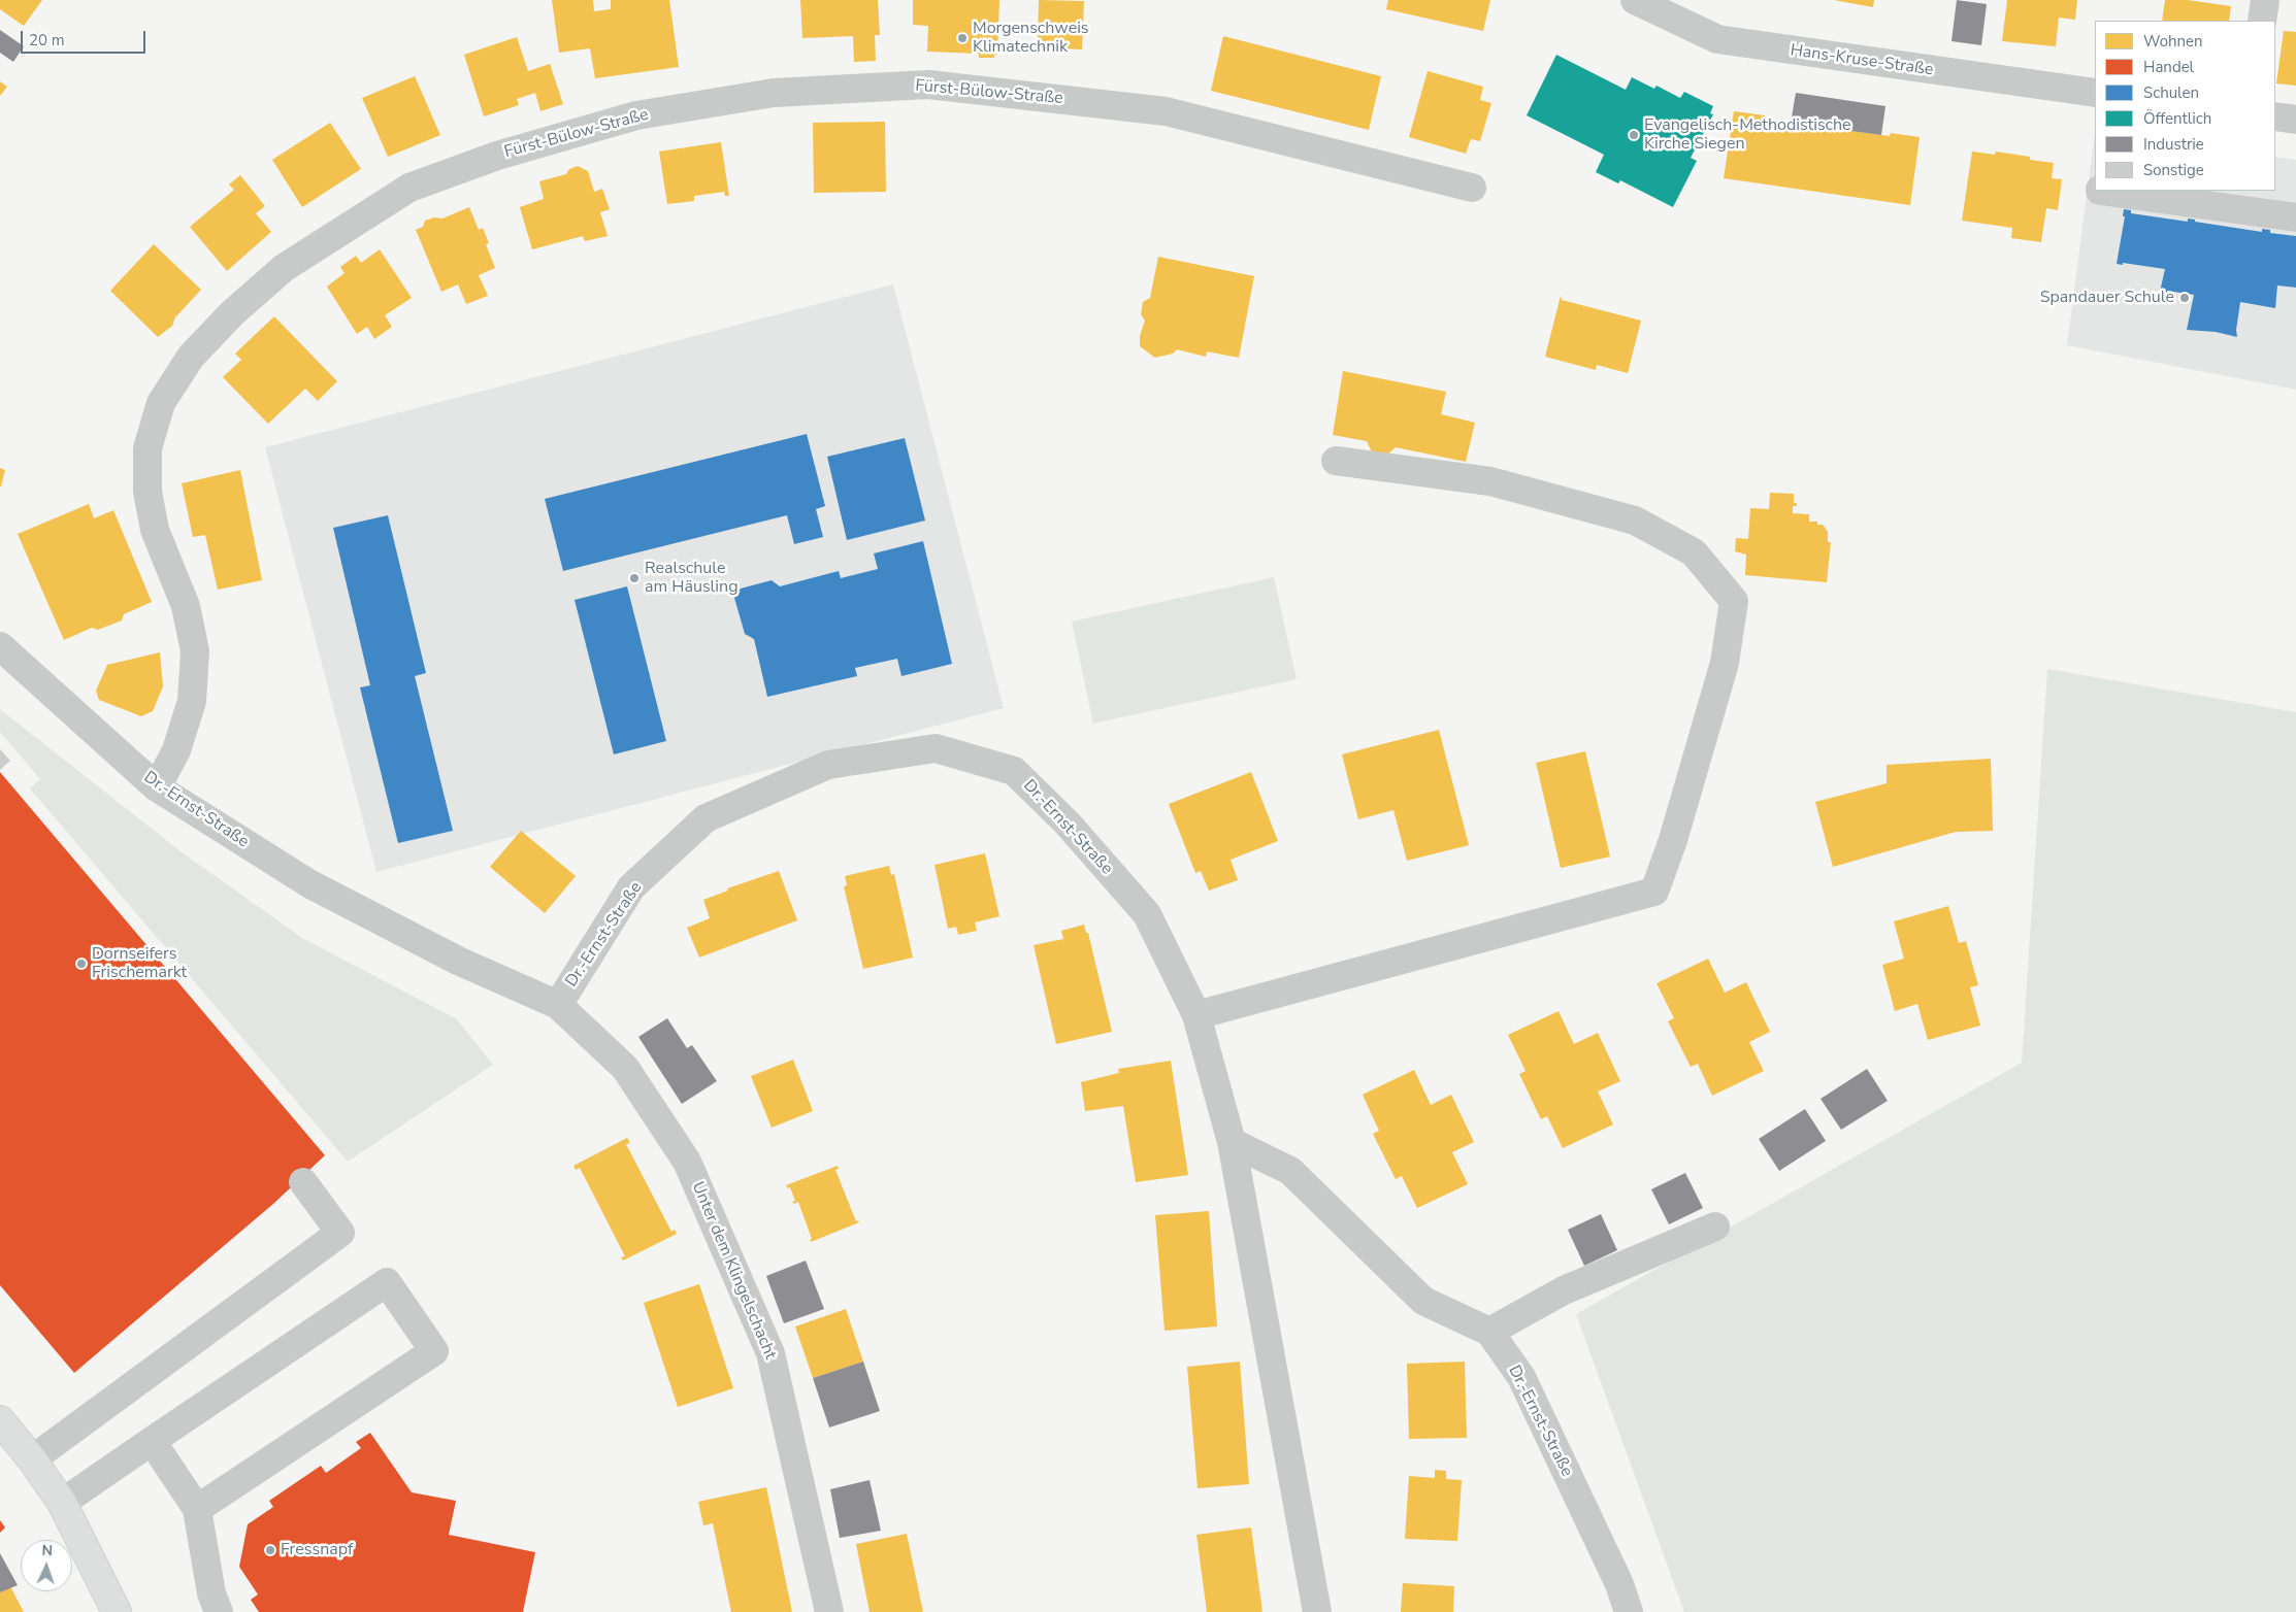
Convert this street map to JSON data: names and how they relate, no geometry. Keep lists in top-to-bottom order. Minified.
{"streets":{"street":["Hans-Kruse-Straße","Fürst-Bülow-Straße","Dr.-Ernst-Straße","Unter dem Klingelschacht"]},"crossings":[["Fürst-Bülow-Straße","Dr.-Ernst-Straße"],["Dr.-Ernst-Straße","Unter dem Klingelschacht"]],"places":["Morgenschweis Klimatechnik","Evangelisch-Methodistische Kirche Siegen","Spandauer Schule","Realschule am Häusling","Dornseifers Frischemarkt","Fressnapf"],"legend":["Wohnen","Handel","Schulen","Öffentlich","Industrie","Sonstige"],"scale_bar":"20 m","north":"top"}
